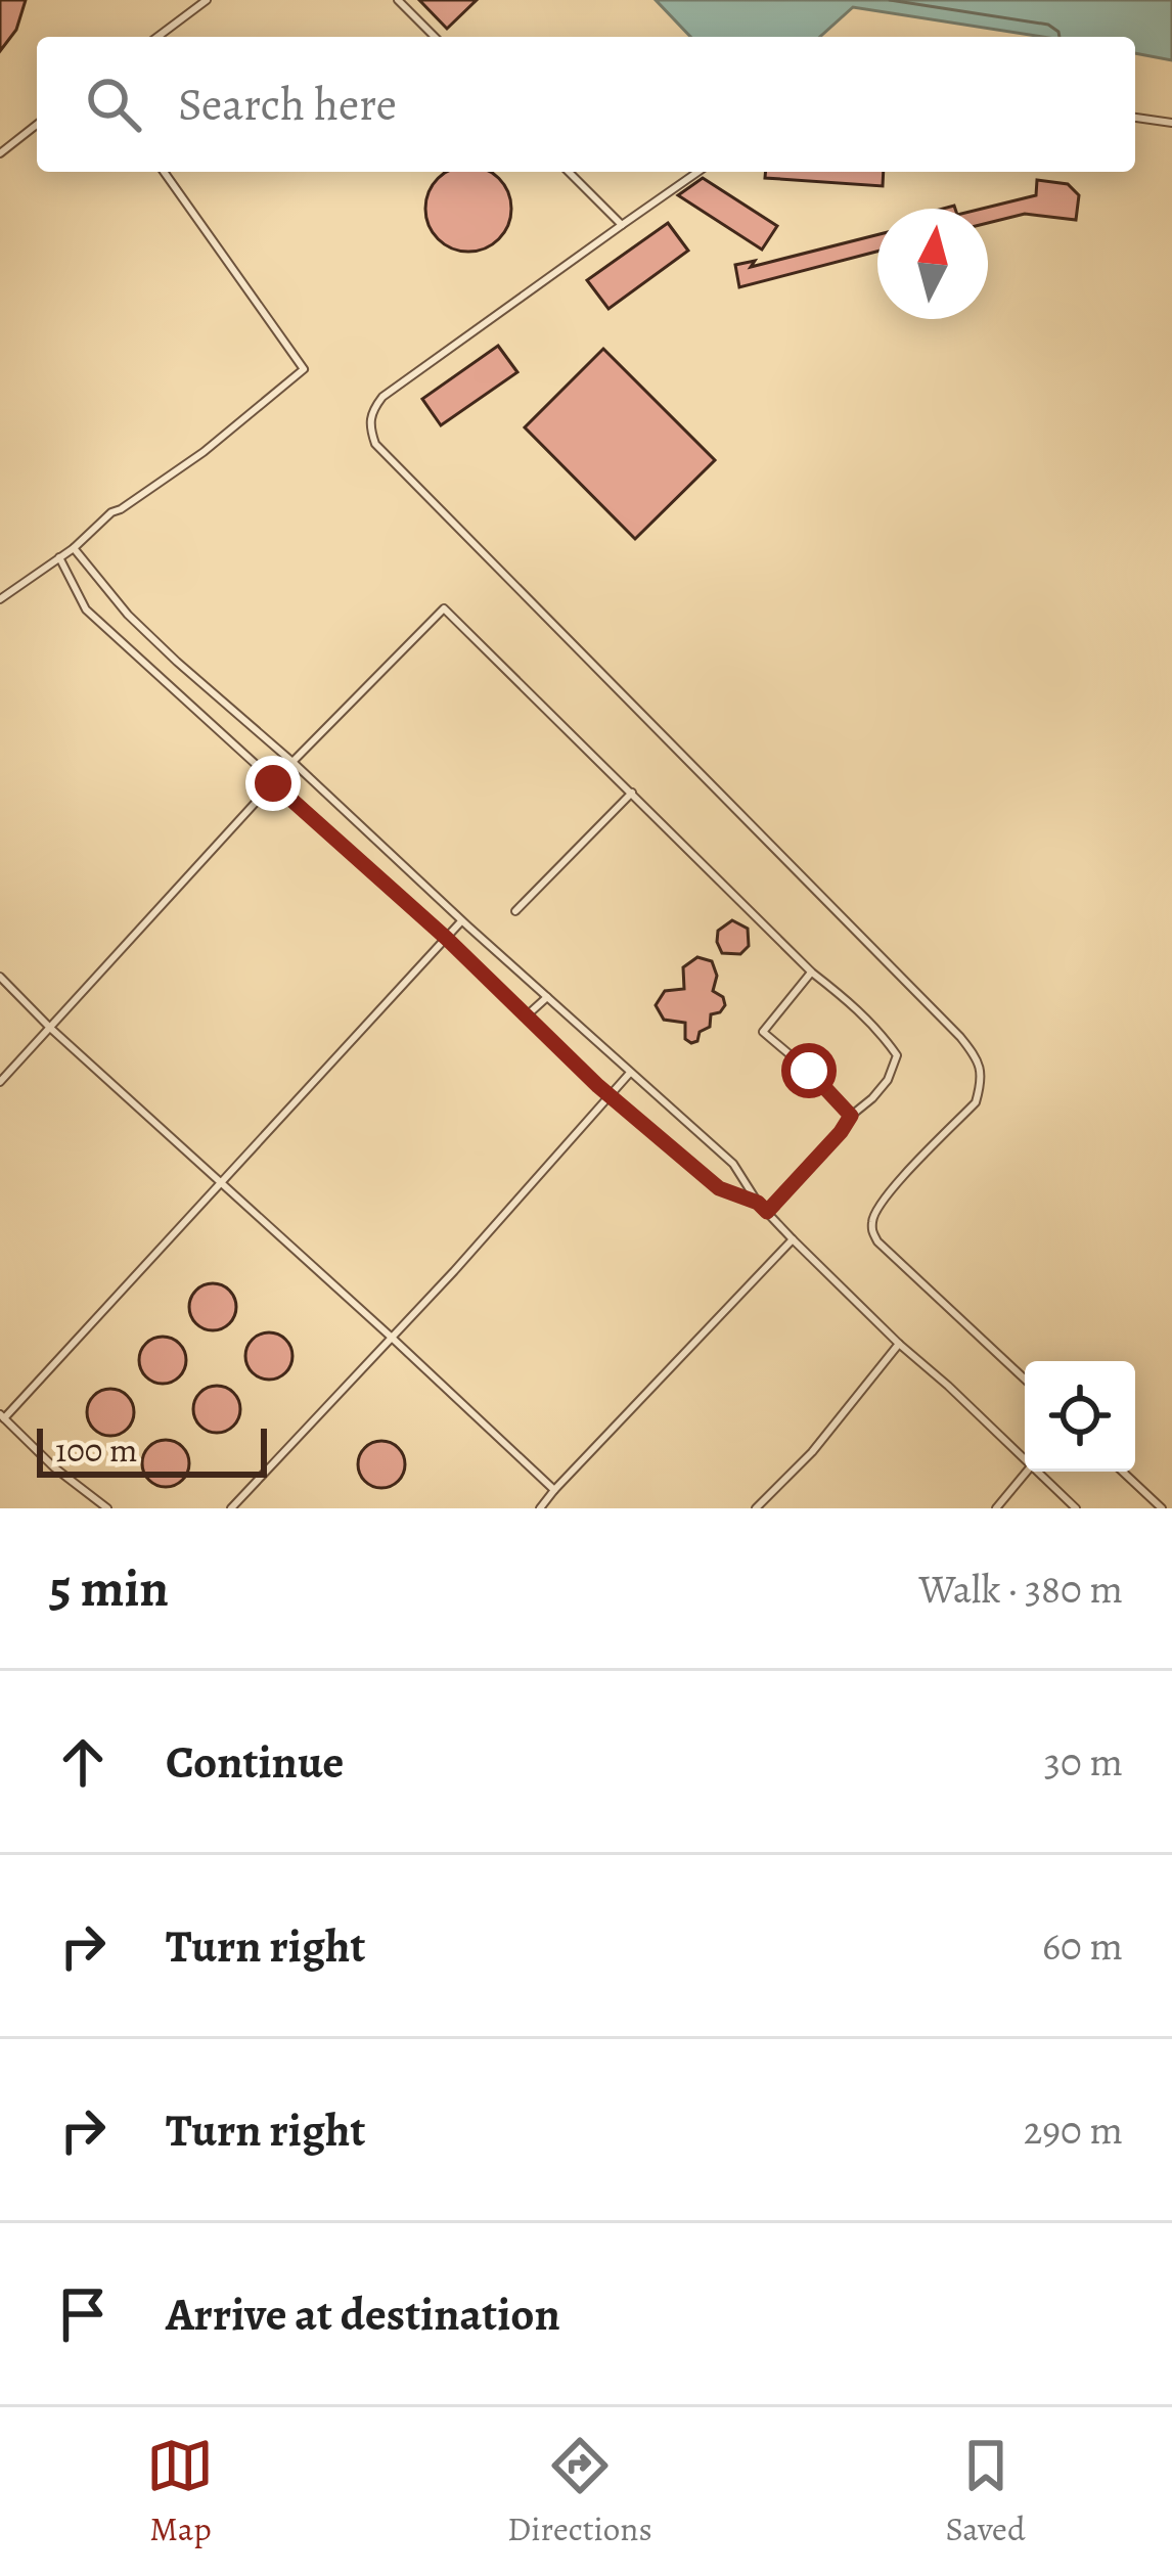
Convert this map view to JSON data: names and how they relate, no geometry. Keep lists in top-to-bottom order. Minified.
{"scale_bar":"100 m","north":"top","page":{"search":"Search here","scale":"100 m","heading":["5 min","Walk · 380 m"],"list":[["Continue","30 m"],["Turn right","60 m"],["Turn right","290 m"],"Arrive at destination"],"nav":["Map","Directions","Saved"]}}
